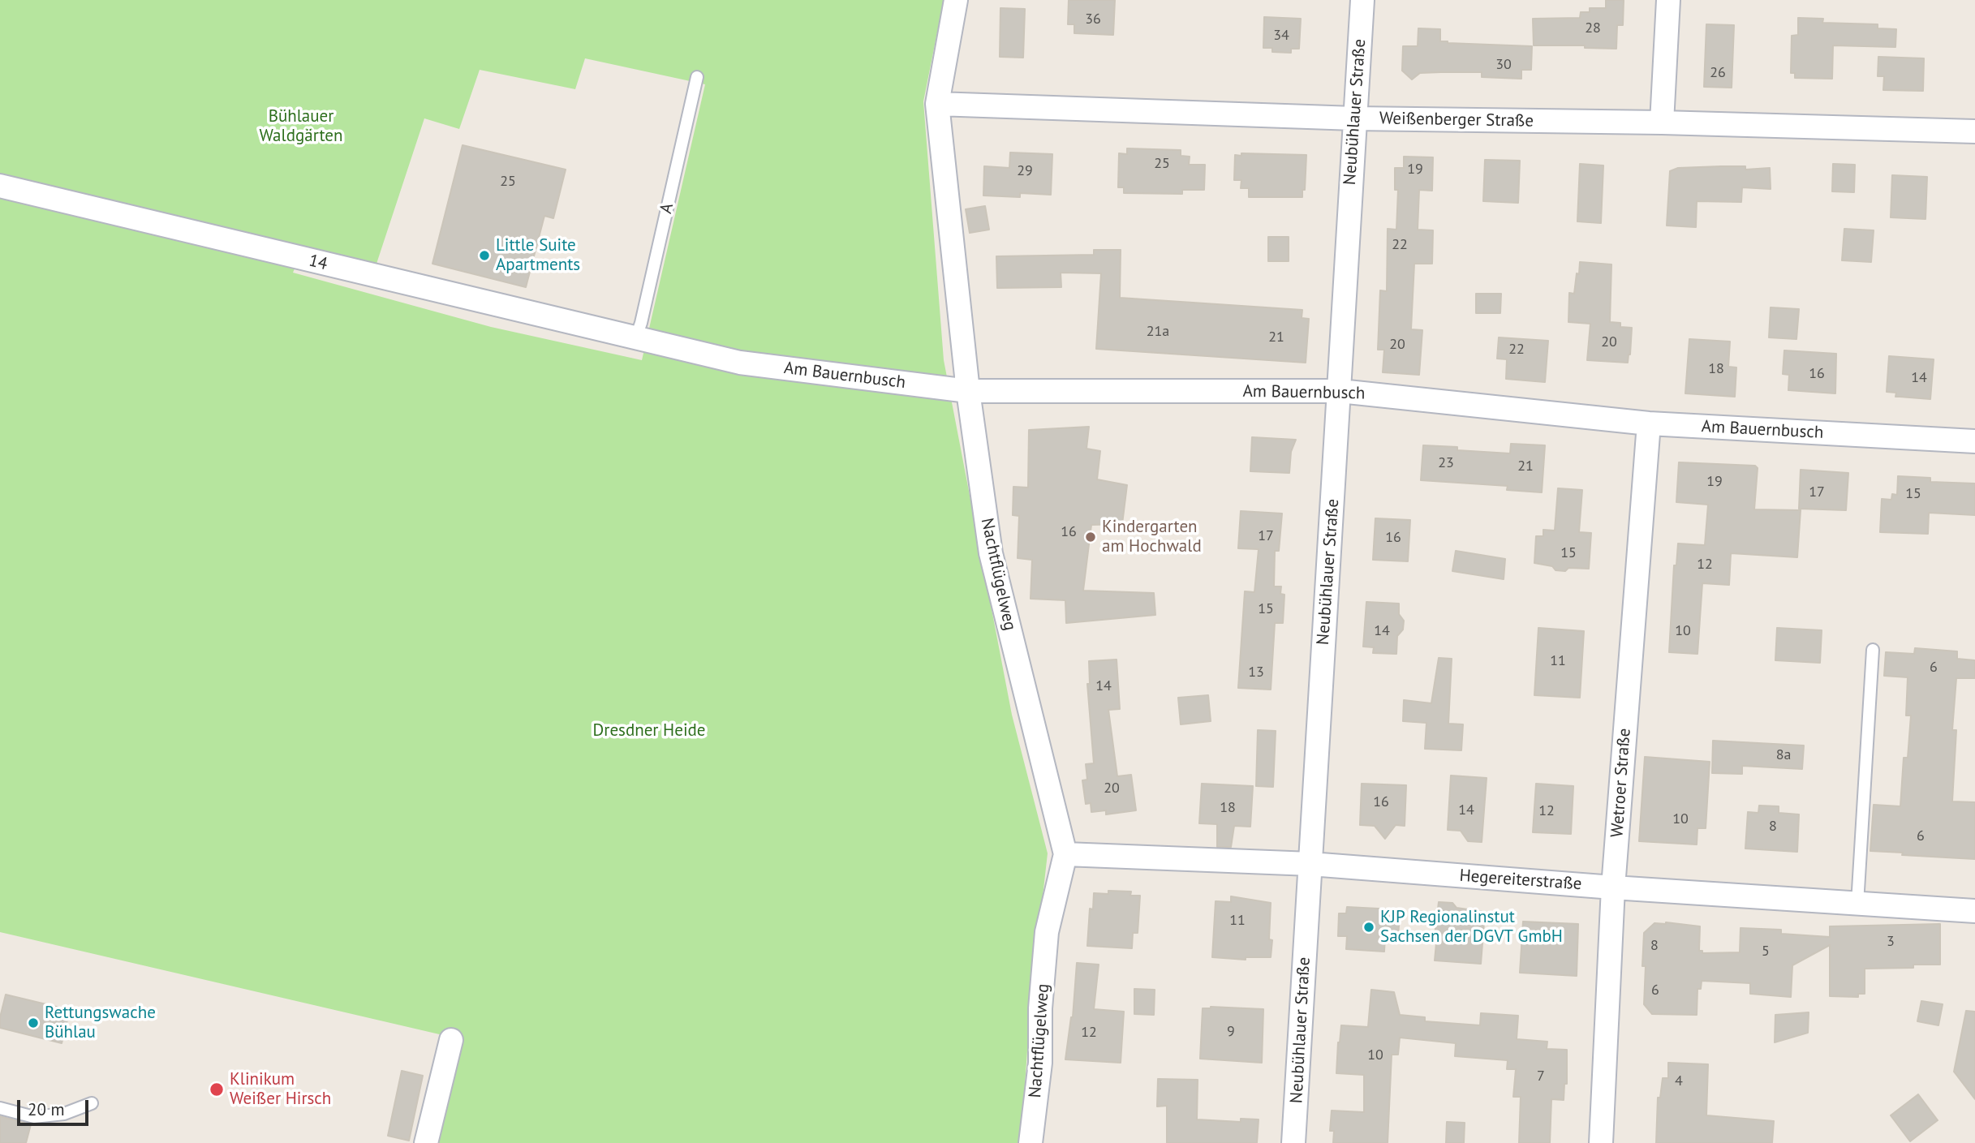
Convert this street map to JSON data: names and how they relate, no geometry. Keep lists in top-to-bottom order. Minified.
{"streets":{"street":["Neubühlauer Straße","Weißenberger Straße","14","Am Bauernbusch","Nachtflügelweg","Wetroer Straße","Hegereiterstraße"],"lane":["A"]},"crossings":[["Neubühlauer Straße","Weißenberger Straße"],["Neubühlauer Straße","Am Bauernbusch"],["Neubühlauer Straße","Hegereiterstraße"],["Weißenberger Straße","Nachtflügelweg"],["A","14"],["A","Am Bauernbusch"],["14","Am Bauernbusch"],["Am Bauernbusch","Nachtflügelweg"],["Am Bauernbusch","Wetroer Straße"],["Nachtflügelweg","Hegereiterstraße"],["Wetroer Straße","Hegereiterstraße"]],"parks":["Bühlauer Waldgärten","Dresdner Heide"],"places":["Little Suite Apartments","Kindergarten am Hochwald","KJP Regionalinstut Sachsen der DGVT GmbH","Rettungswache Bühlau","Klinikum Weißer Hirsch"],"house_numbers":["36","28","34","30","26","25","19","29","25","22","21a","21","20","20","22","18","16","14","23","21","19","17","15","16","17","16","15","12","15","14","10","11","6","13","14","8a","20","16","18","14","12","10","8","6","11","3","8","5","6","9","12","10","7","4"],"scale_bar":"20 m"}
